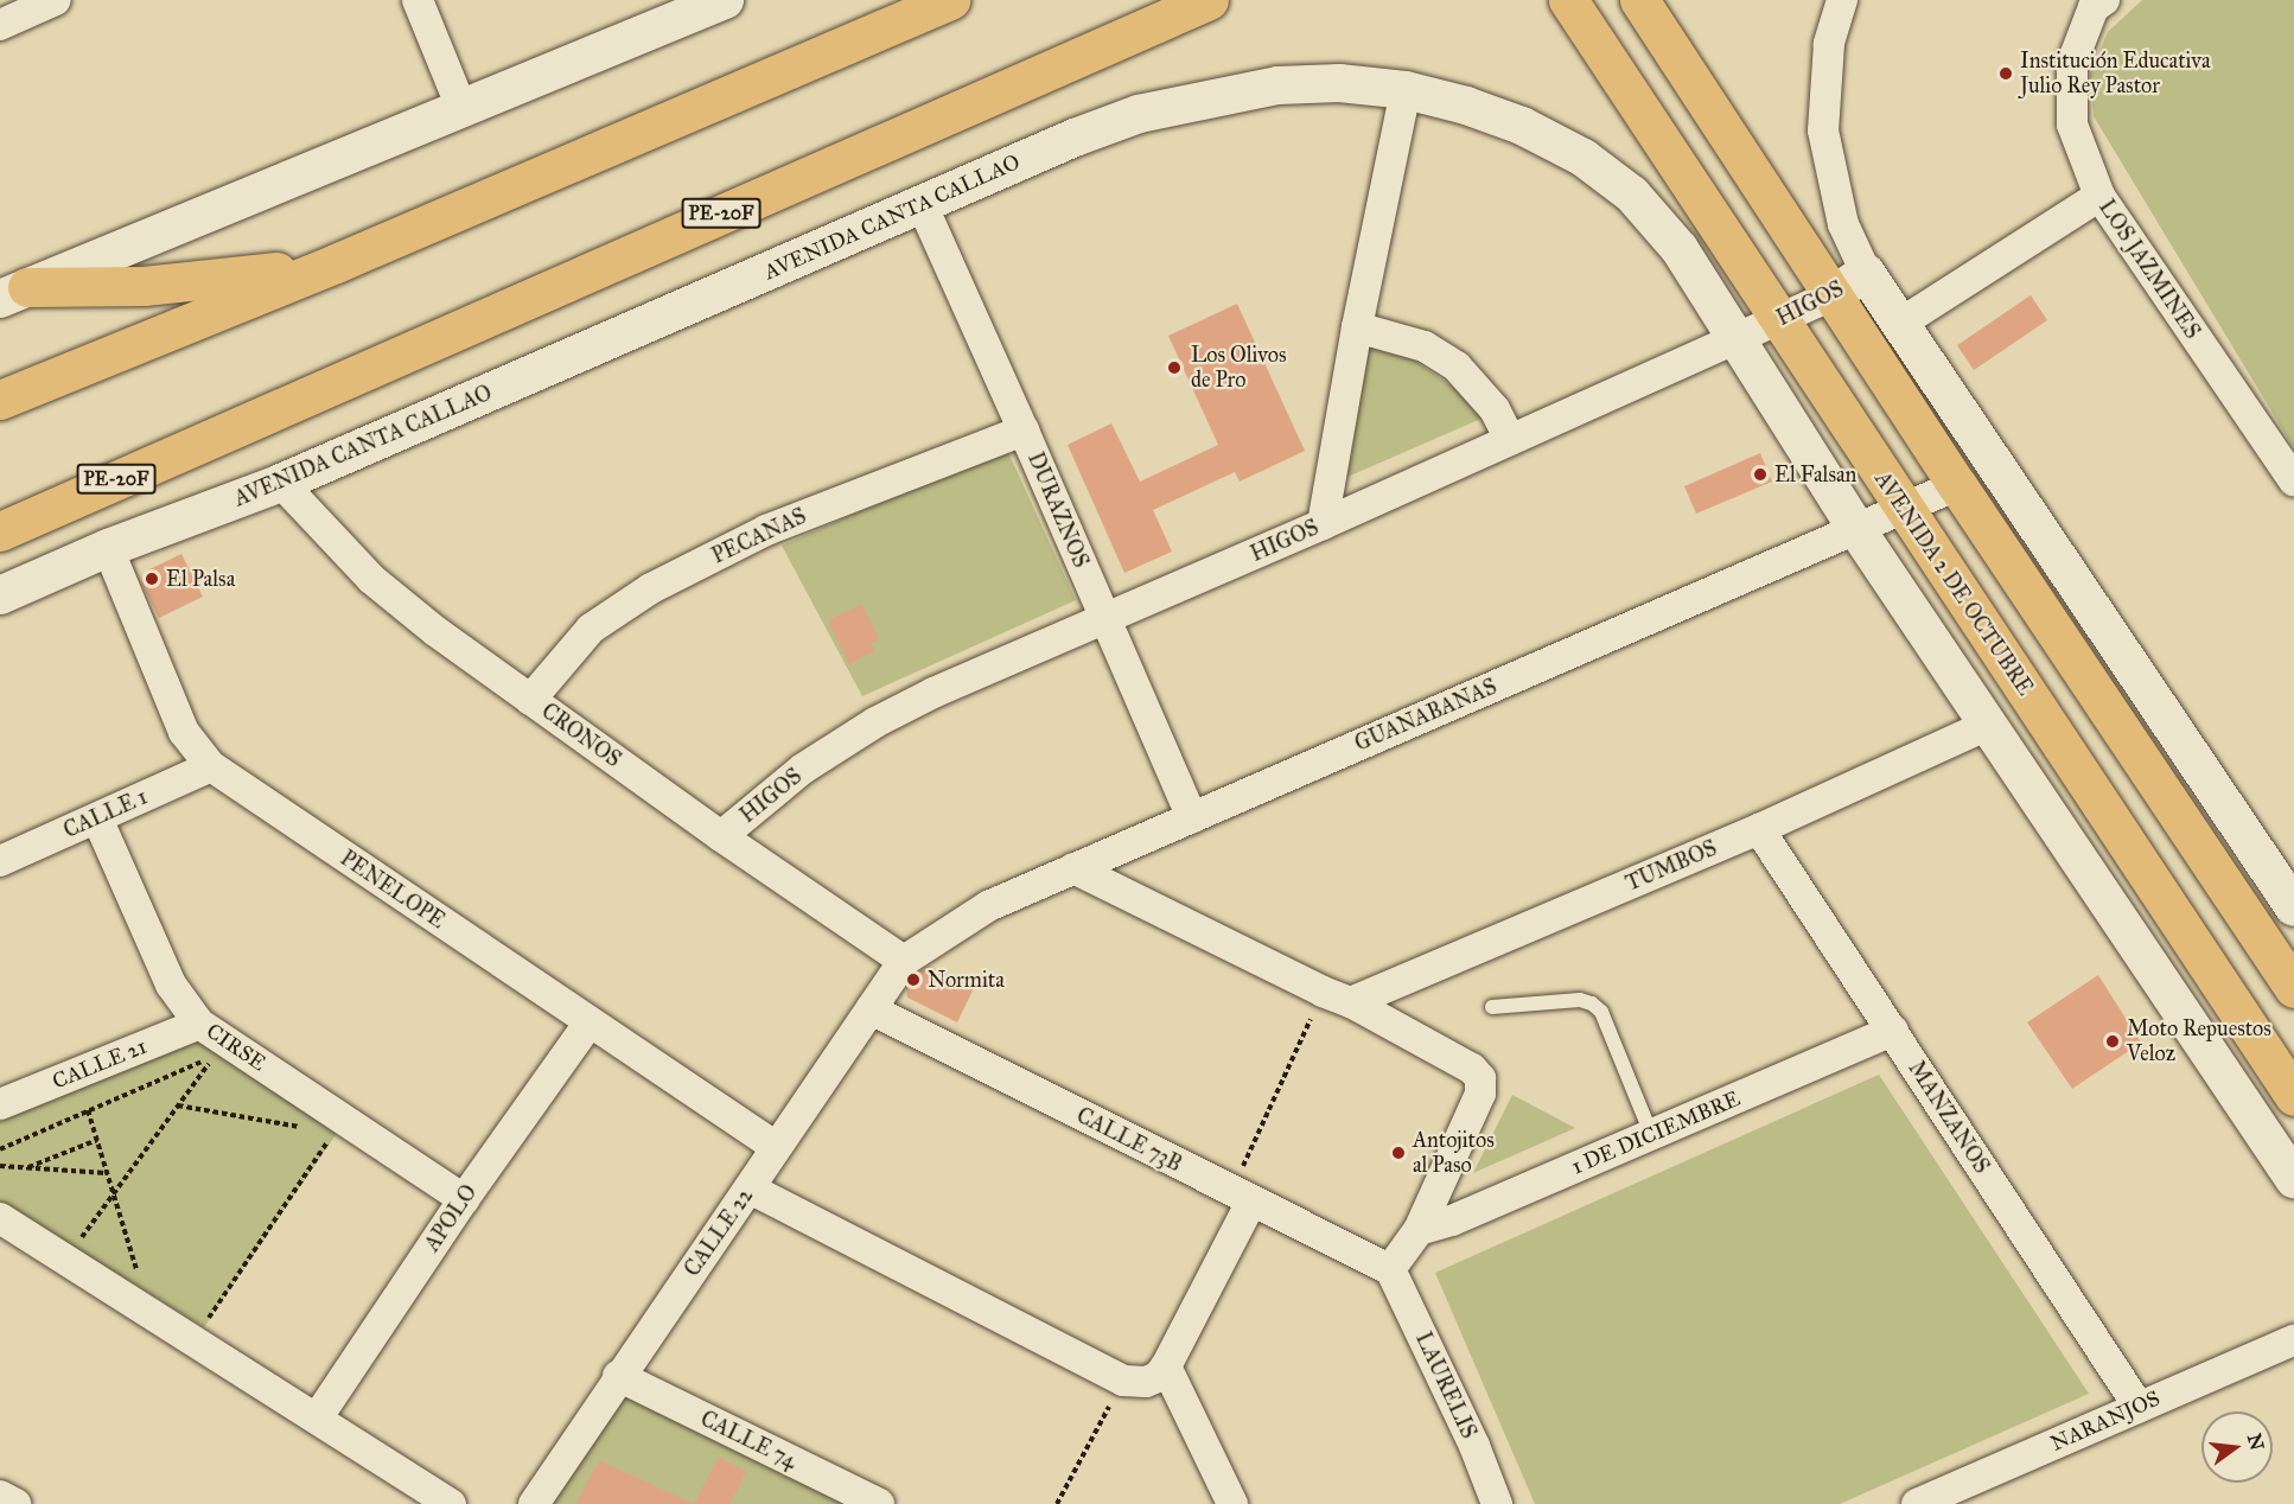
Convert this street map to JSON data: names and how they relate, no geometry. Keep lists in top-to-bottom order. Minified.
{"streets":{"main road":["PE-20F","AVENIDA 2 DE OCTUBRE"],"street":["AVENIDA CANTA CALLAO","LOS JAZMINES","HIGOS","DURAZNOS","PECANAS","GUANABANAS","CRONOS","CALLE 1","TUMBOS","PENELOPE","CIRSE","CALLE 21","MANZANOS","1 DE DICIEMBRE","CALLE 73B","APOLO","CALLE 22","LAURELIS","NARANJOS","CALLE 74"]},"crossings":[["AVENIDA CANTA CALLAO","HIGOS"],["AVENIDA CANTA CALLAO","DURAZNOS"],["AVENIDA CANTA CALLAO","CRONOS"],["AVENIDA CANTA CALLAO","PENELOPE"],["HIGOS","DURAZNOS"],["HIGOS","AVENIDA 2 DE OCTUBRE"],["HIGOS","CRONOS"],["DURAZNOS","PECANAS"],["DURAZNOS","GUANABANAS"],["PECANAS","CRONOS"],["AVENIDA 2 DE OCTUBRE","GUANABANAS"],["GUANABANAS","CRONOS"],["GUANABANAS","CALLE 22"],["CRONOS","CALLE 22"],["CALLE 1","PENELOPE"],["CALLE 1","CIRSE"],["TUMBOS","MANZANOS"],["PENELOPE","APOLO"],["PENELOPE","CALLE 22"],["CIRSE","CALLE 21"],["CIRSE","APOLO"],["MANZANOS","1 DE DICIEMBRE"],["MANZANOS","NARANJOS"],["CALLE 73B","CALLE 22"],["CALLE 73B","LAURELIS"],["CALLE 22","CALLE 74"]],"places":["Institución Educativa Julio Rey Pastor","Los Olivos de Pro","El Falsan","El Palsa","Normita","Moto Repuestos Veloz","Antojitos al Paso"],"north":"right"}
